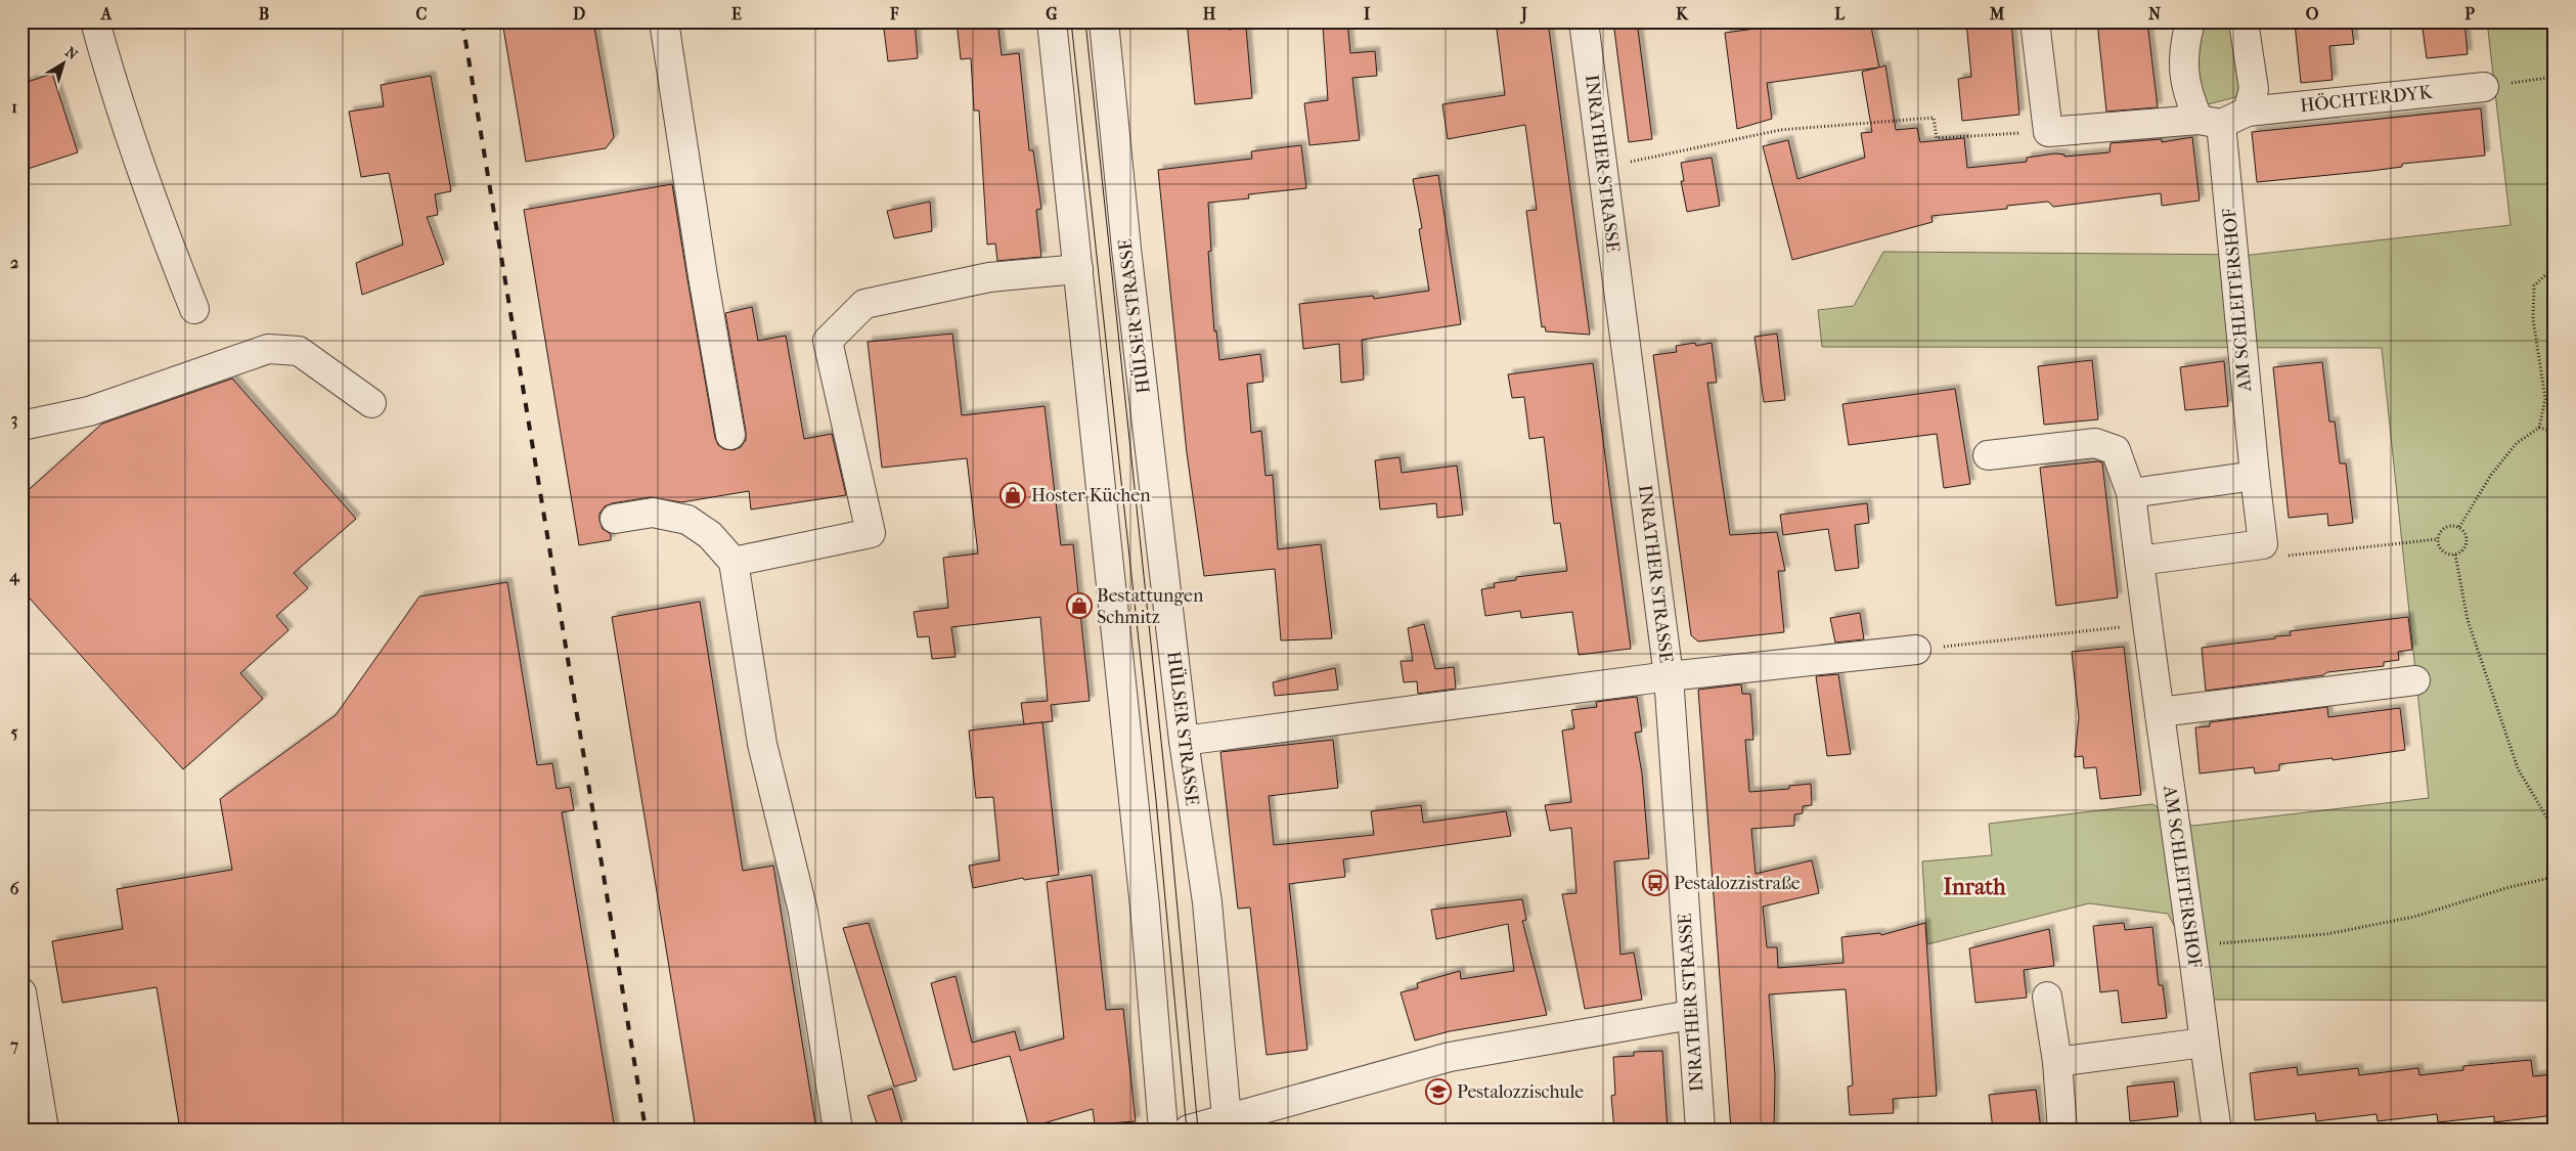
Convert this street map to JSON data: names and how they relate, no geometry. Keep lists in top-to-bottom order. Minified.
{"streets":{"street":["HÖCHTERDYK","INRATHER STRASSE","AM SCHLEITERSHOF","HÜLSER STRASSE"]},"crossings":[["HÖCHTERDYK","AM SCHLEITERSHOF"]],"districts":["Inrath"],"places":{"shop":["Hoster Küchen","Bestattungen Schmitz"],"bus stop":["Pestalozzistraße"],"school or university":["Pestalozzischule"]},"north":"top right","grid":{"columns":["A","B","C","D","E","F","G","H","I","J","K","L","M","N","O","P"],"rows":["1","2","3","4","5","6","7"]}}
